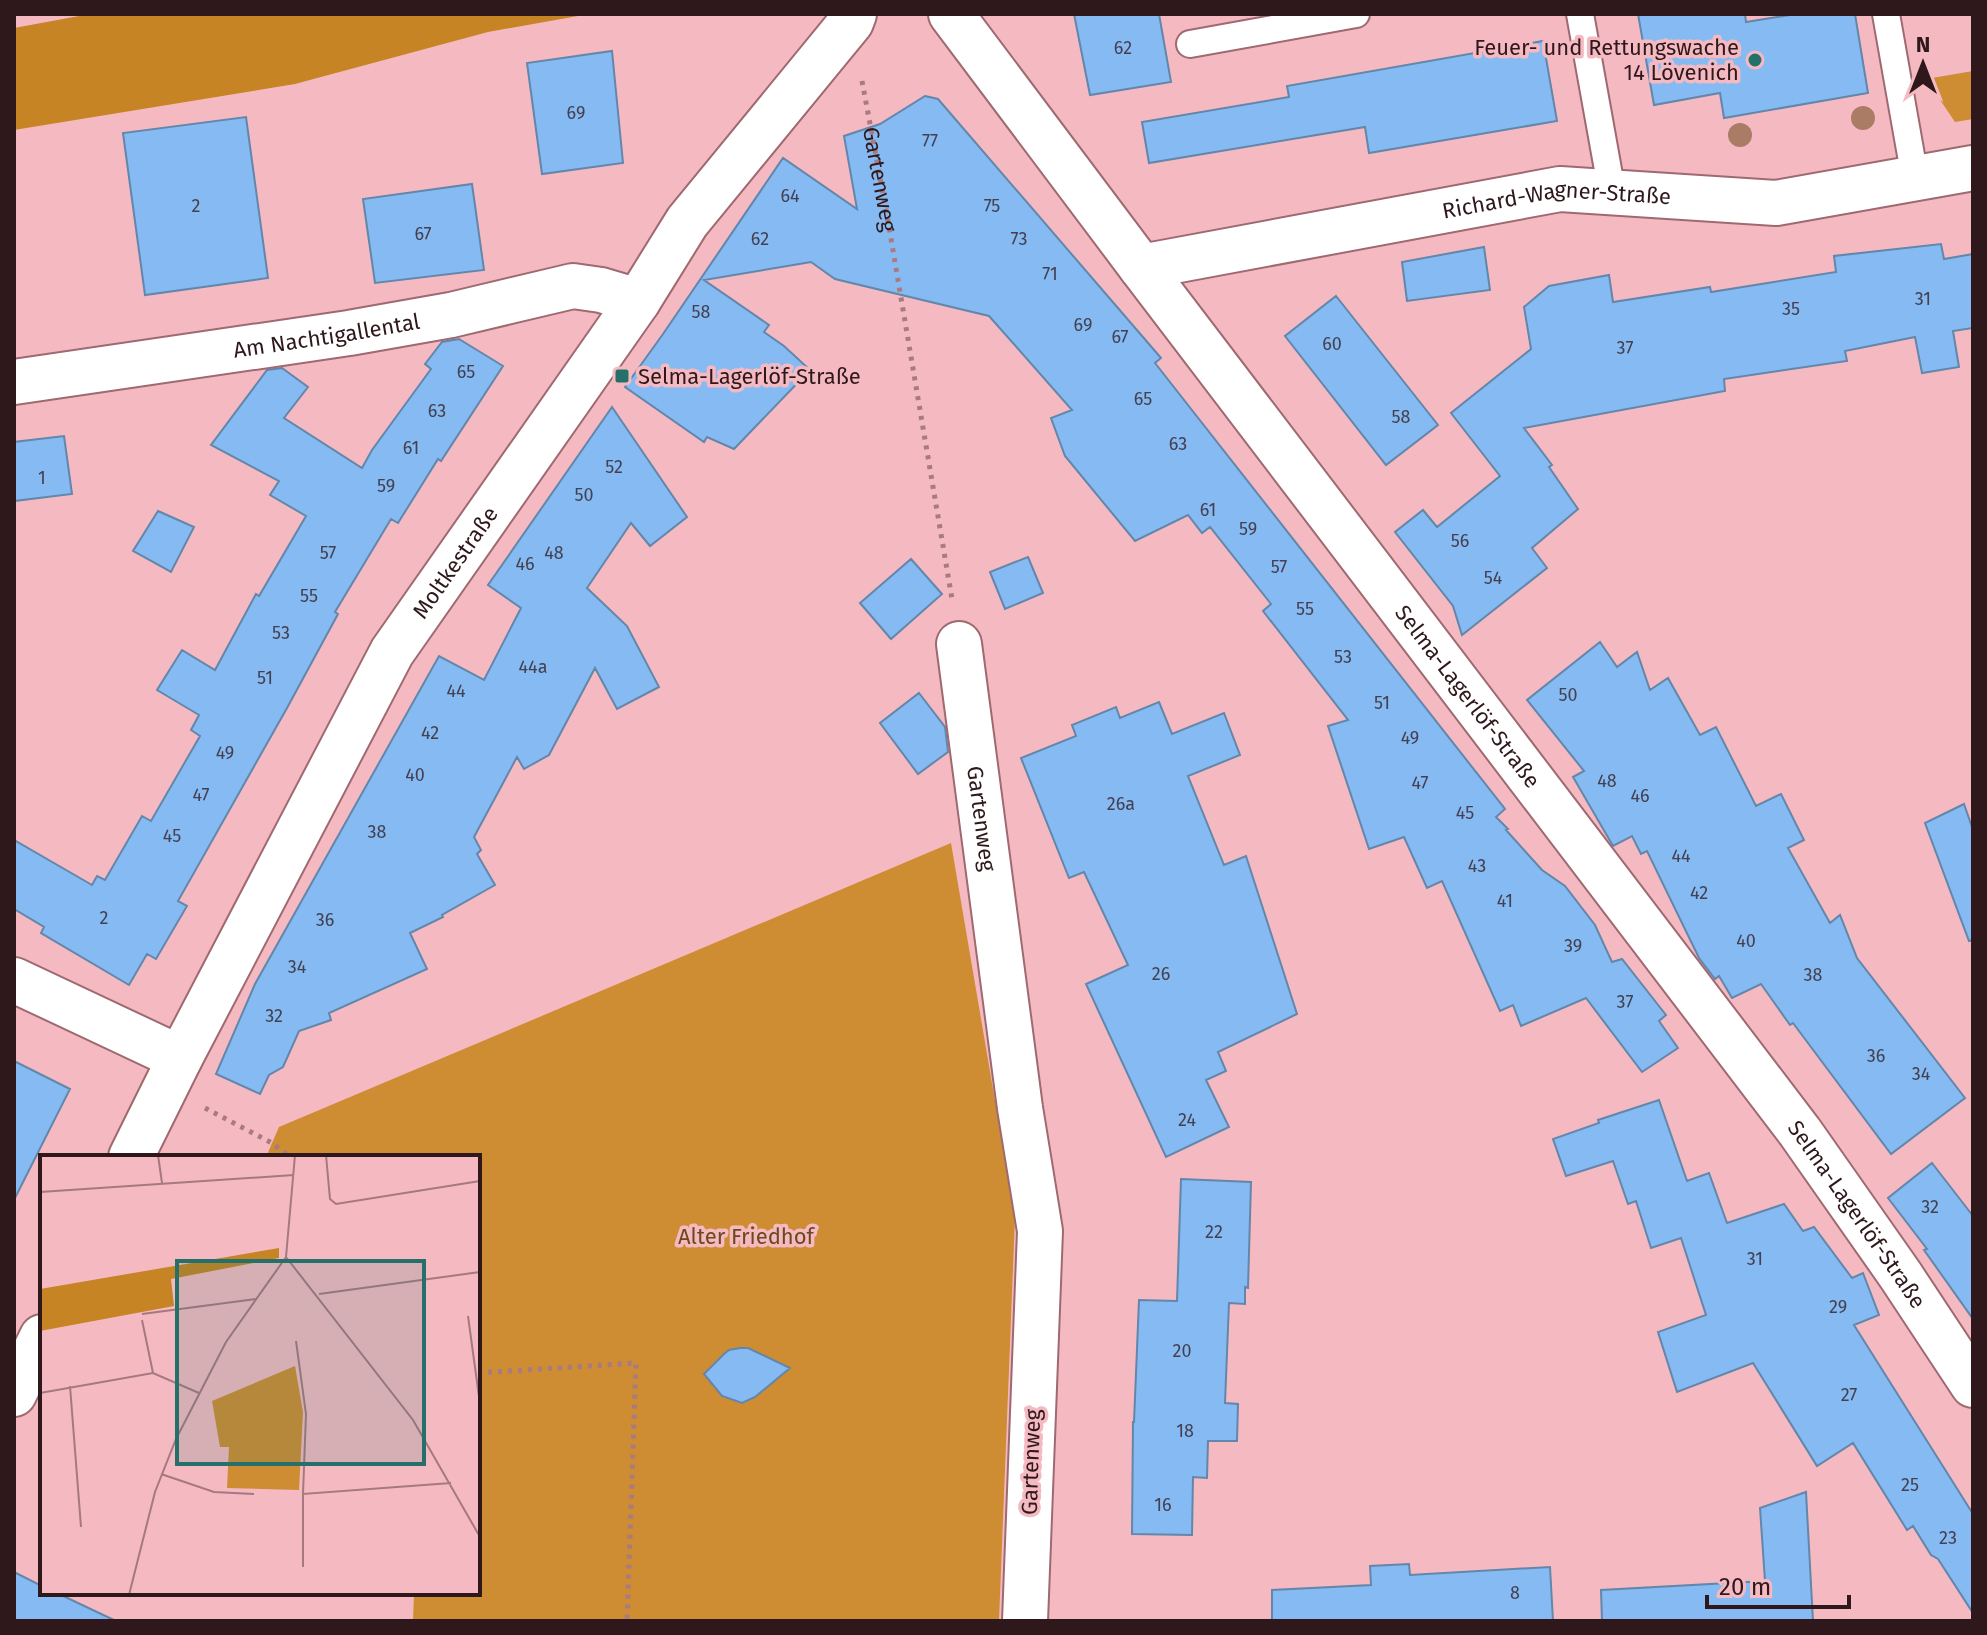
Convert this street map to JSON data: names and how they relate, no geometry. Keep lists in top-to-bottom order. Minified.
{"streets":{"street":["Gartenweg","Richard-Wagner-Straße","Am Nachtigallental","Moltkestraße","Selma-Lagerlöf-Straße"]},"crossings":[["Gartenweg","Moltkestraße"],["Richard-Wagner-Straße","Selma-Lagerlöf-Straße"],["Am Nachtigallental","Moltkestraße"]],"parks":["Alter Friedhof"],"places":{"other":["Feuer- und Rettungswache 14 Lövenich"],"transit":["Selma-Lagerlöf-Straße"]},"house_numbers":["62","69","77","64","2","75","67","62","73","71","31","35","58","69","67","60","37","65","65","63","58","63","61","52","1","59","50","61","59","56","57","48","46","57","54","55","55","53","53","44a","51","44","50","51","42","49","49","40","48","47","47","46","26a","45","38","45","44","43","42","41","2","36","40","39","34","26","38","37","32","36","34","24","32","22","31","29","20","27","18","25","16","23","8"],"scale_bar":"20 m","north":"top"}
